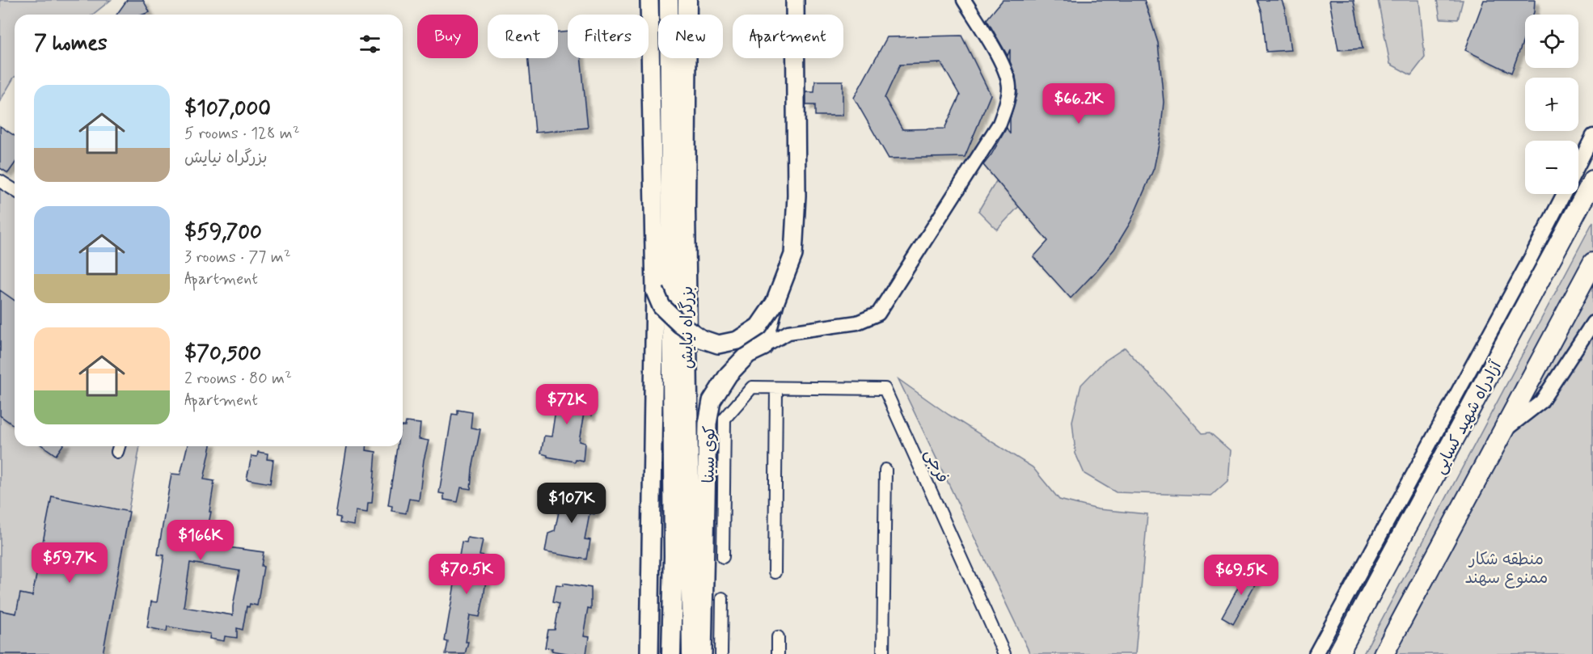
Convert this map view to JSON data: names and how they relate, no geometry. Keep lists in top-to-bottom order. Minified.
{"streets":{"highway":["بزرگراه نیایش","آزادراه شهید کسایی"],"street":["کوی سینا","فرجی"]},"crossings":[["کوی سینا","فرجی"]],"parks":["منطقه شکار ممنوع سهند"],"page":{"map_buttons":["+","−"],"chip":["Buy","Rent","Filters","New","Apartment"],"heading":"7 homes","list":[{"name":"$107,000","note":"5 rooms · 128 m² · بزرگراه نیایش"},{"name":"$59,700","note":"3 rooms · 77 m² · Apartment"},{"name":"$70,500","note":"2 rooms · 80 m² · Apartment"}],"price":["$66.2K","$72K","$107K","$166K","$59.7K","$70.5K","$69.5K"]}}
